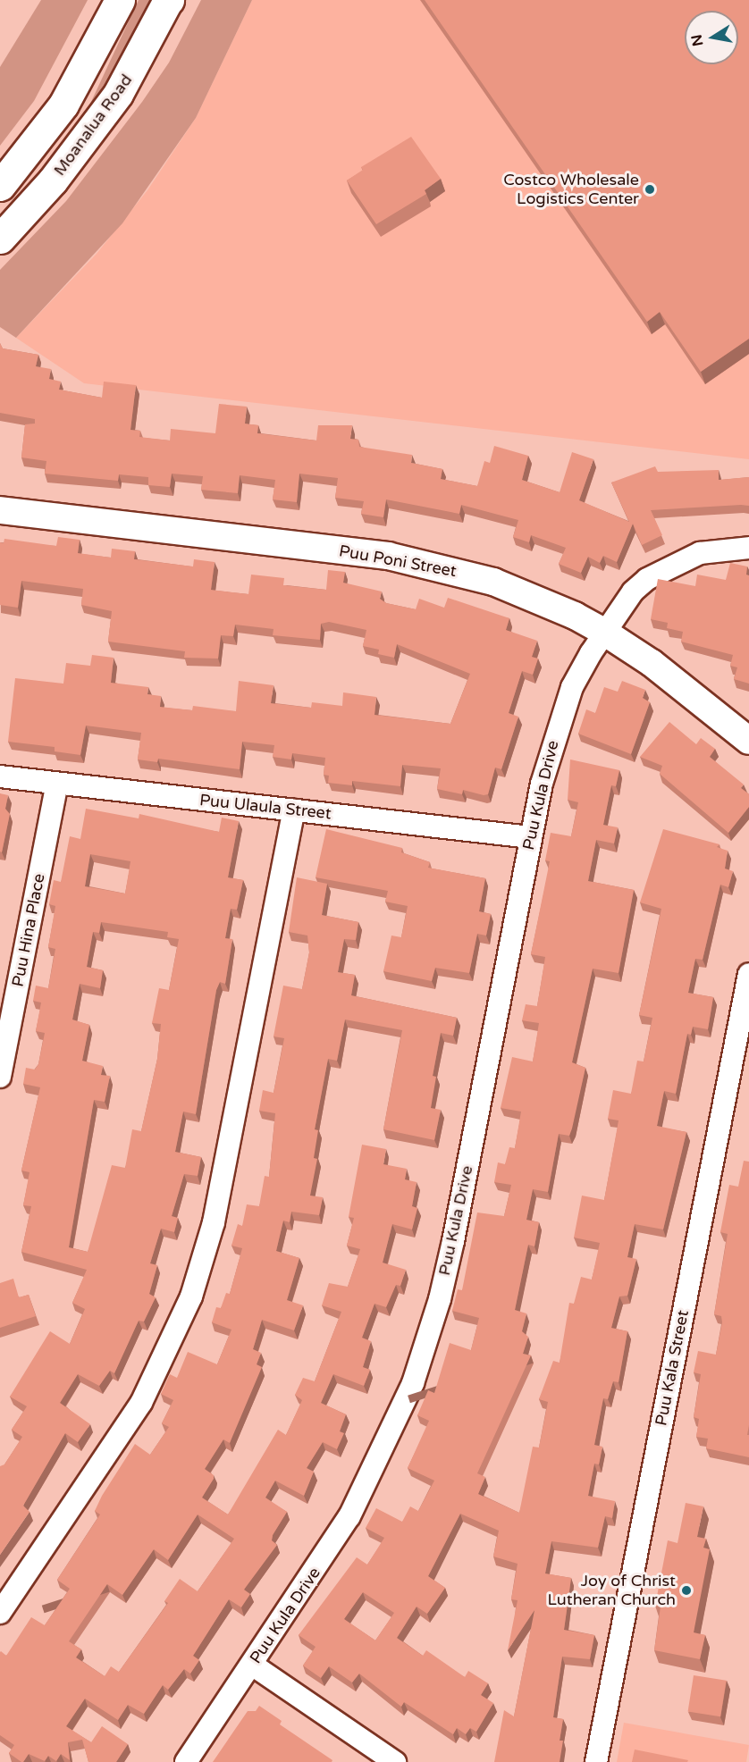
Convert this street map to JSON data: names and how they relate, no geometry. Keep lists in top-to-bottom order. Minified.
{"streets":{"main road":["Moanalua Road"],"street":["Puu Poni Street","Puu Kula Drive","Puu Ulaula Street","Puu Hina Place","Puu Kala Street"]},"crossings":[["Puu Poni Street","Puu Kula Drive"],["Puu Kula Drive","Puu Ulaula Street"],["Puu Ulaula Street","Puu Hina Place"]],"places":["Costco Wholesale Logistics Center","Joy of Christ Lutheran Church"],"north":"left"}
